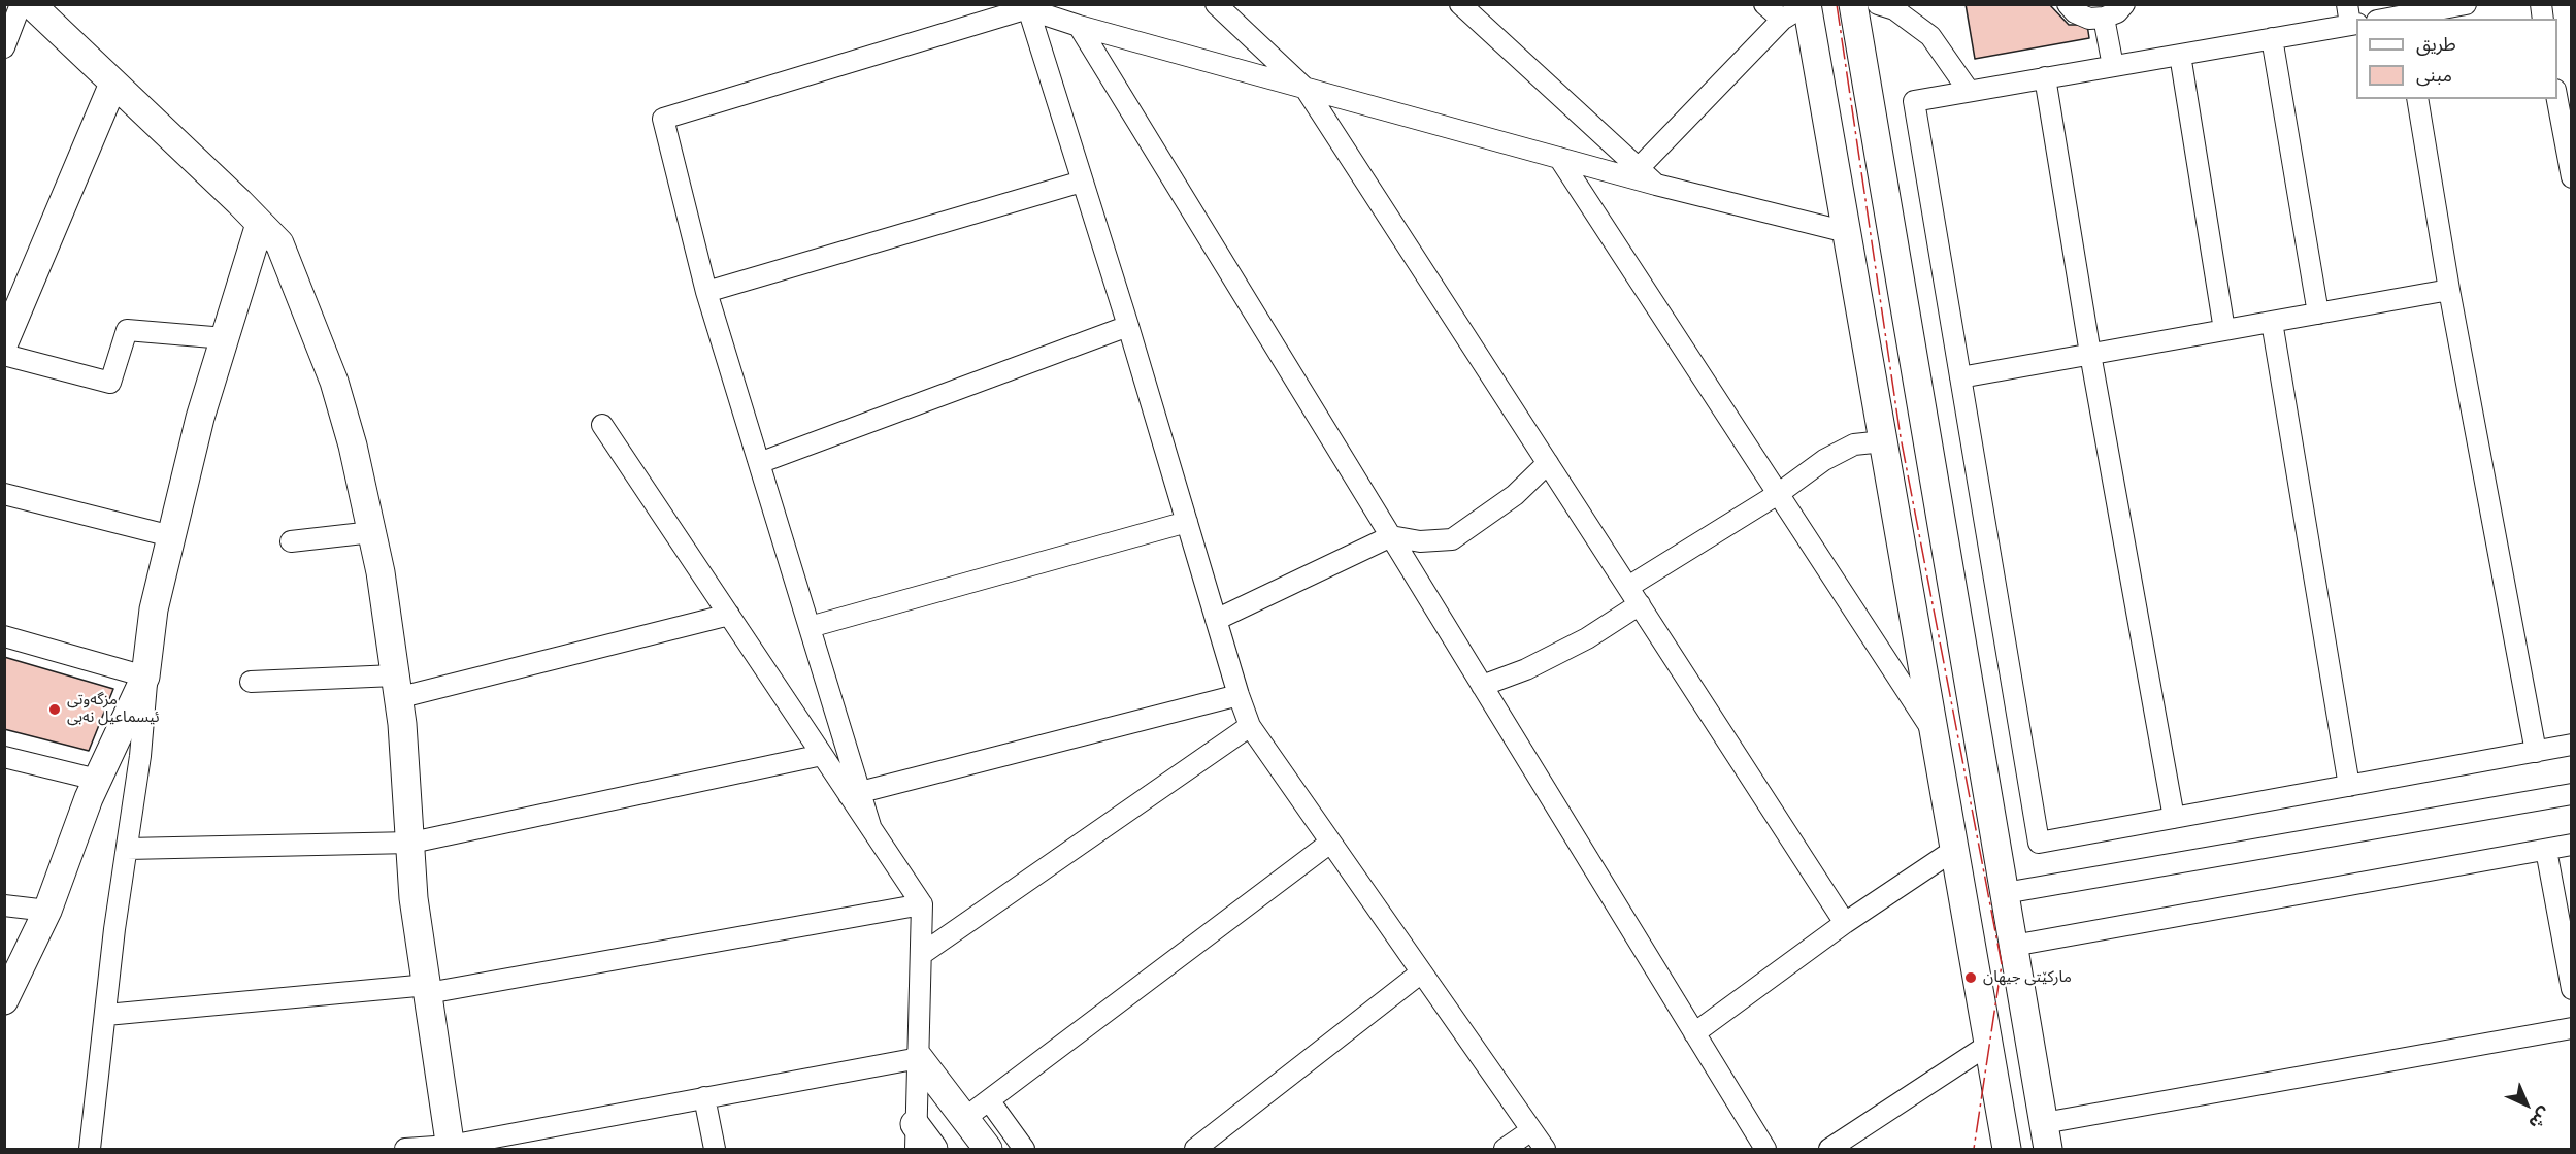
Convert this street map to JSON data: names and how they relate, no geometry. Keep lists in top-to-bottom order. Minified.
{"places":["مزگەوتی ئیسماعیل نەبی","مارکێتی جیهان"],"legend":["طريق","مبنى"],"north":"bottom right"}
